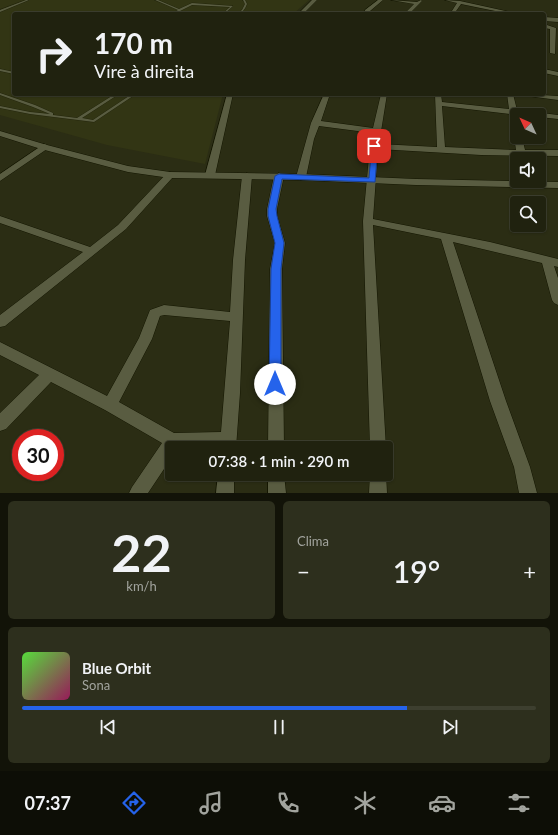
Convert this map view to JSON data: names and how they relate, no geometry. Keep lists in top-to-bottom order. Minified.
{"north":"top left","page":{"turn":["170 m","Vire à direita"],"limit":"30","trip":"07:38 · 1 min · 290 m","tile":[["22","km/h"],"Clima"],"heat":["−","19°","+"],"song":["Blue Orbit","Sona"],"tabs":"07:37"}}
